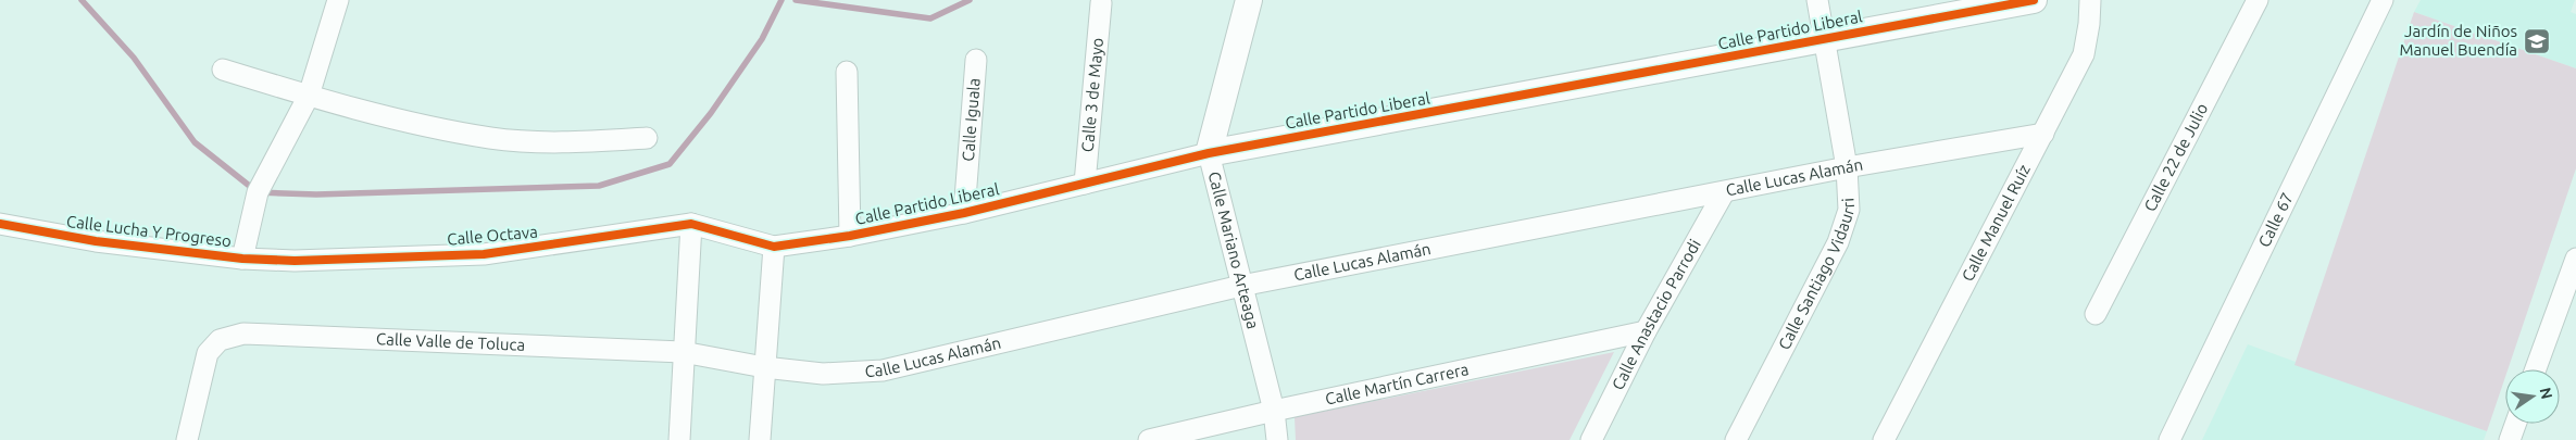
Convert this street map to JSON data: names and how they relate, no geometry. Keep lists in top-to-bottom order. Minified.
{"streets":{"street":["Calle Partido Liberal","Calle 3 de Mayo","Calle Iguala","Calle 22 de Julio","Calle Lucas Alamán","Calle 67","Calle Manuel Ruíz","Calle Lucha Y Progreso","Calle Octava","Calle Mariano Arteaga","Calle Santiago Vidaurri","Calle Anastacio Parrodi","Calle Valle de Toluca","Calle Martín Carrera"]},"crossings":[["Calle Partido Liberal","Calle 3 de Mayo"],["Calle Partido Liberal","Calle Iguala"],["Calle Partido Liberal","Calle Octava"],["Calle Partido Liberal","Calle Mariano Arteaga"],["Calle Partido Liberal","Calle Santiago Vidaurri"],["Calle Lucas Alamán","Calle Manuel Ruíz"],["Calle Lucas Alamán","Calle Mariano Arteaga"],["Calle Lucas Alamán","Calle Santiago Vidaurri"],["Calle Lucas Alamán","Calle Anastacio Parrodi"],["Calle Lucas Alamán","Calle Valle de Toluca"],["Calle Lucha Y Progreso","Calle Octava"],["Calle Mariano Arteaga","Calle Martín Carrera"],["Calle Anastacio Parrodi","Calle Martín Carrera"]],"places":{"school or university":["Jardín de Niños Manuel Buendía"]},"north":"right"}
